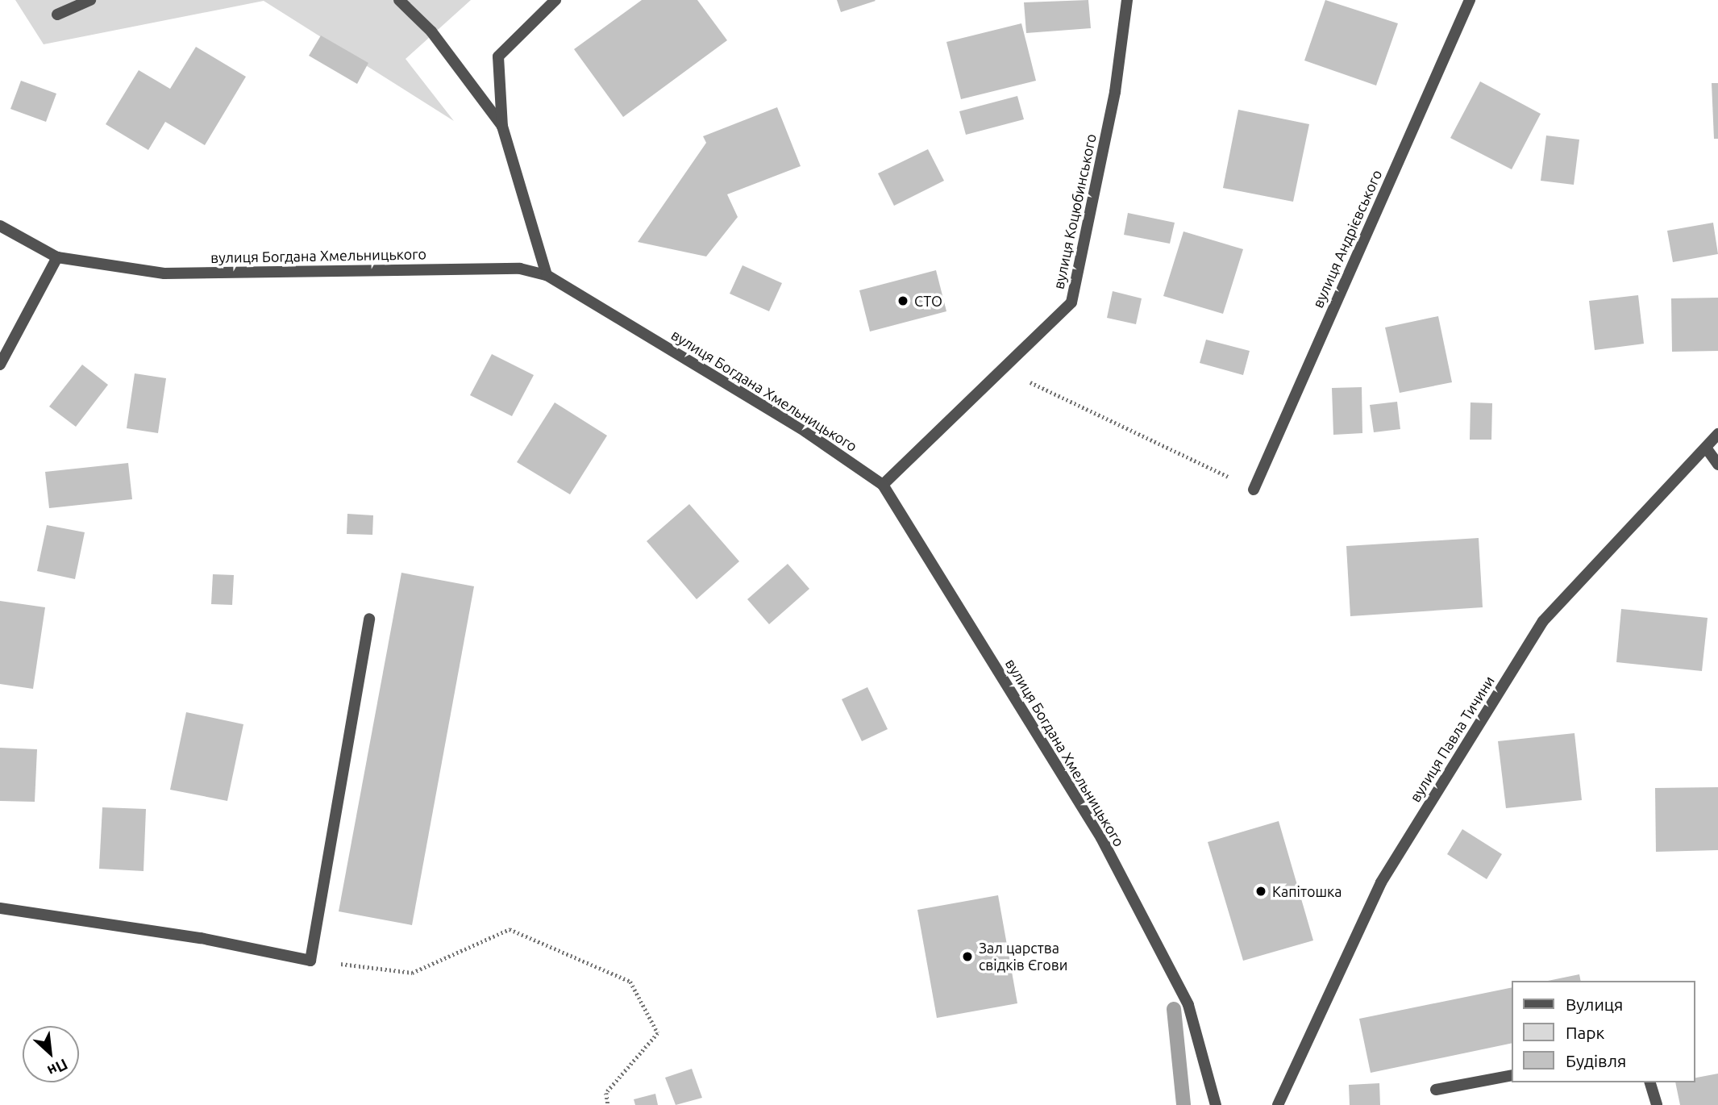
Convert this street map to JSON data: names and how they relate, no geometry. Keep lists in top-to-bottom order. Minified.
{"streets":{"street":["вулиця Коцюбинського","вулиця Андрієвського","вулиця Богдана Хмельницького","вулиця Павла Тичини"]},"crossings":[["вулиця Коцюбинського","вулиця Богдана Хмельницького"]],"places":["СТО","Капітошка","Зал царства свідків Єгови"],"legend":["Вулиця","Парк","Будівля"],"north":"bottom right"}
